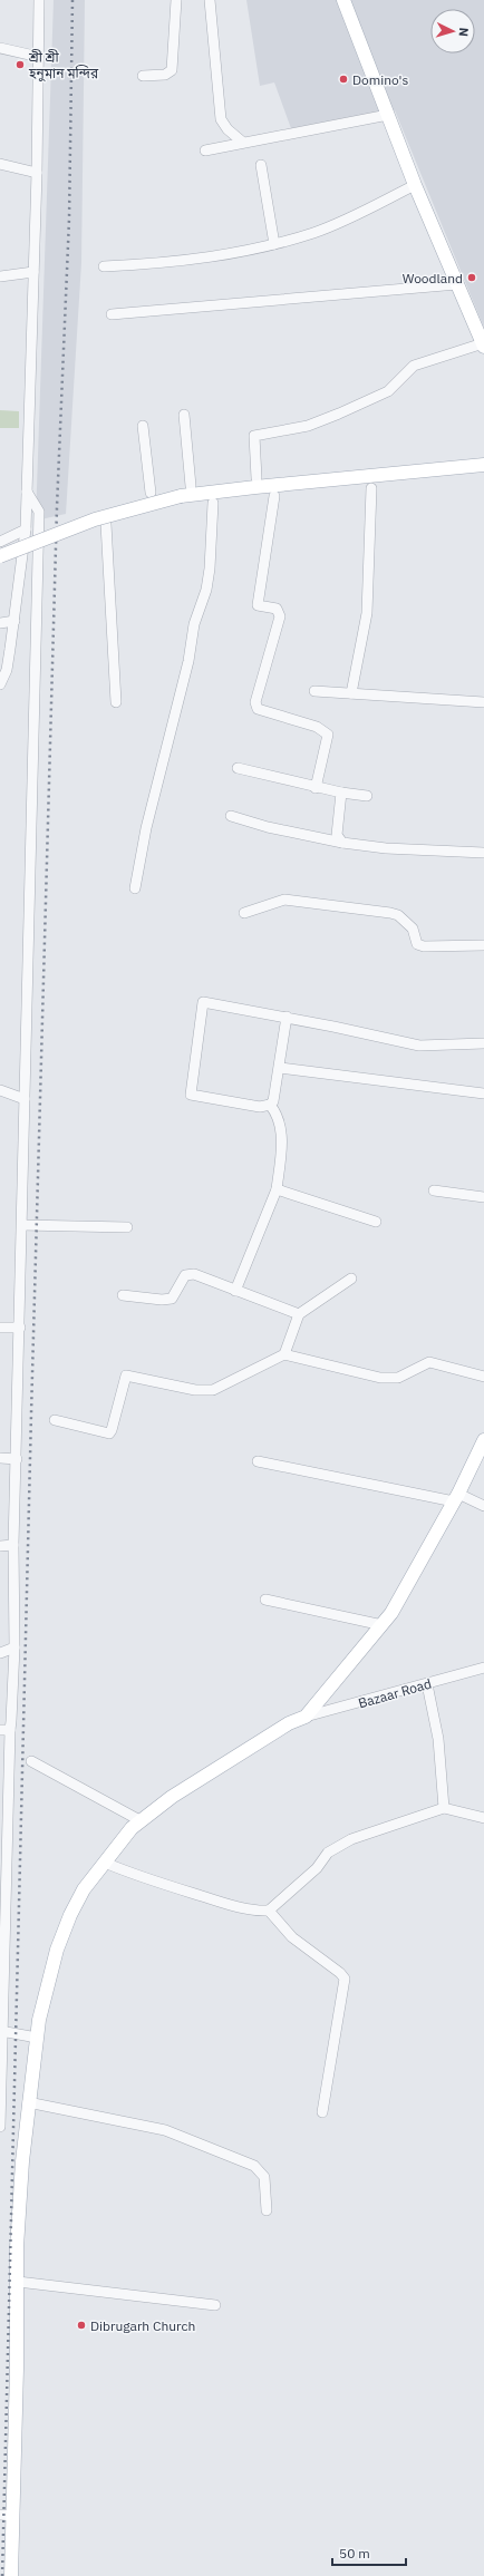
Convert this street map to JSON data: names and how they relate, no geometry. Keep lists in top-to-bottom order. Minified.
{"streets":{"street":["Bazaar Road"]},"places":["শ্রী শ্রী হনুমান মন্দির","Domino's","Woodland","Dibrugarh Church"],"scale_bar":"50 m","north":"right"}
